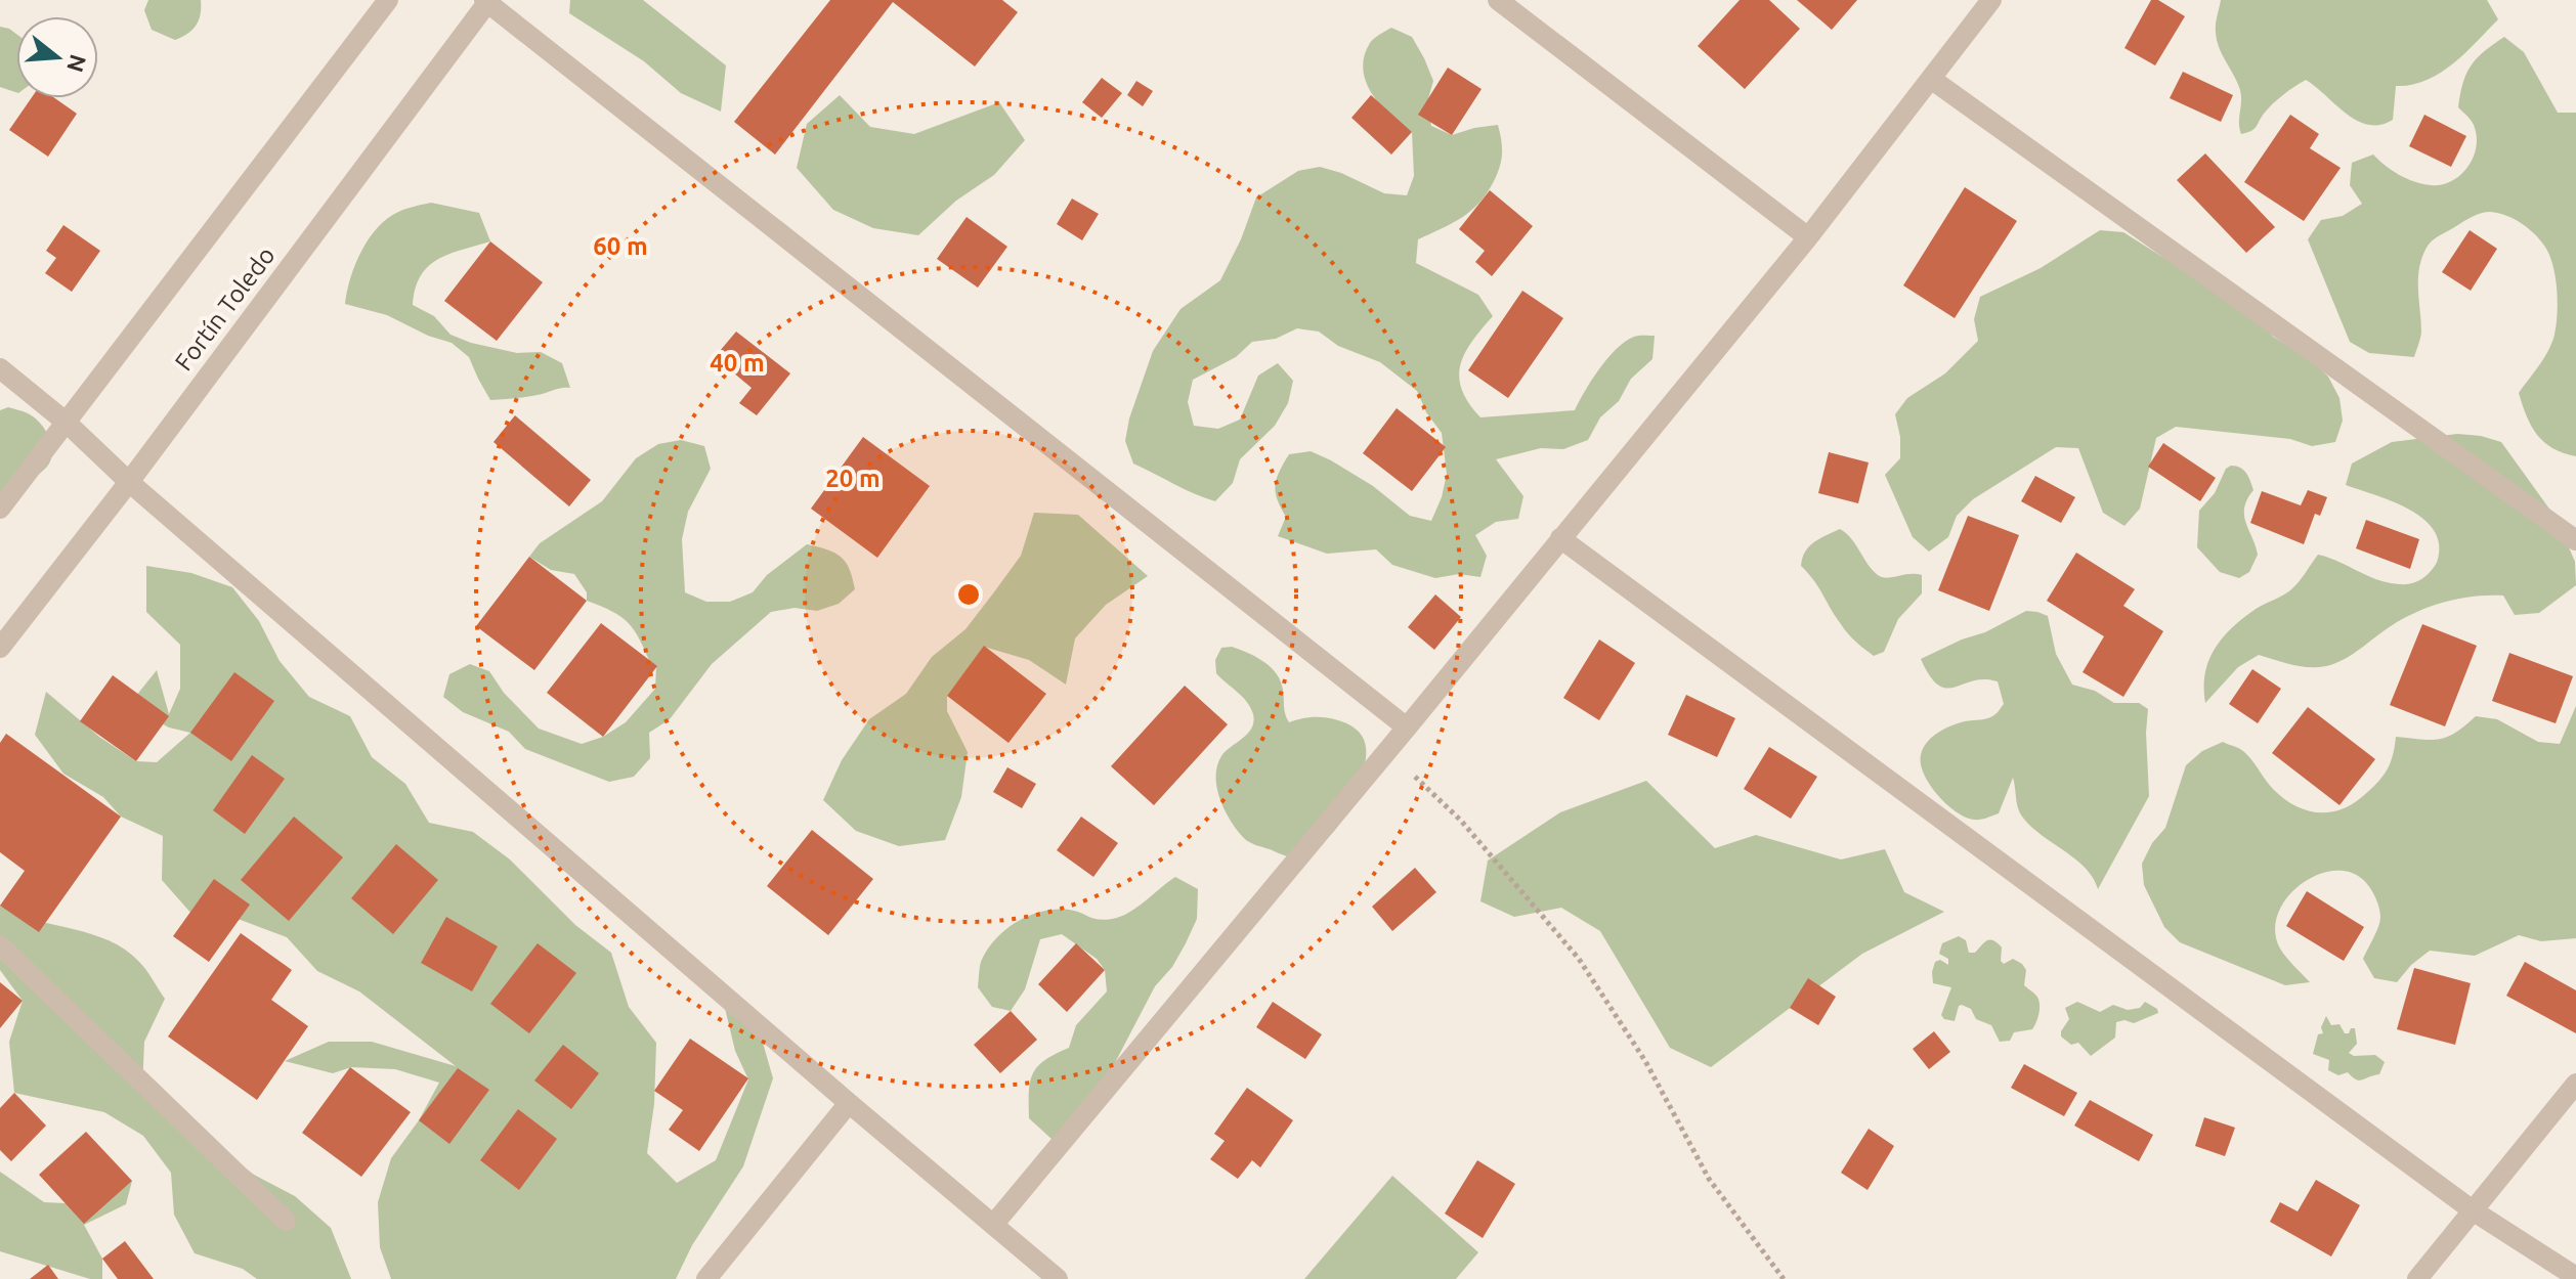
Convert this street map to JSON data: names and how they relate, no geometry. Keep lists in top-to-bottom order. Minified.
{"streets":{"street":["Fortín Toledo"]},"north":"right","rings":["60 m","40 m","20 m"]}
